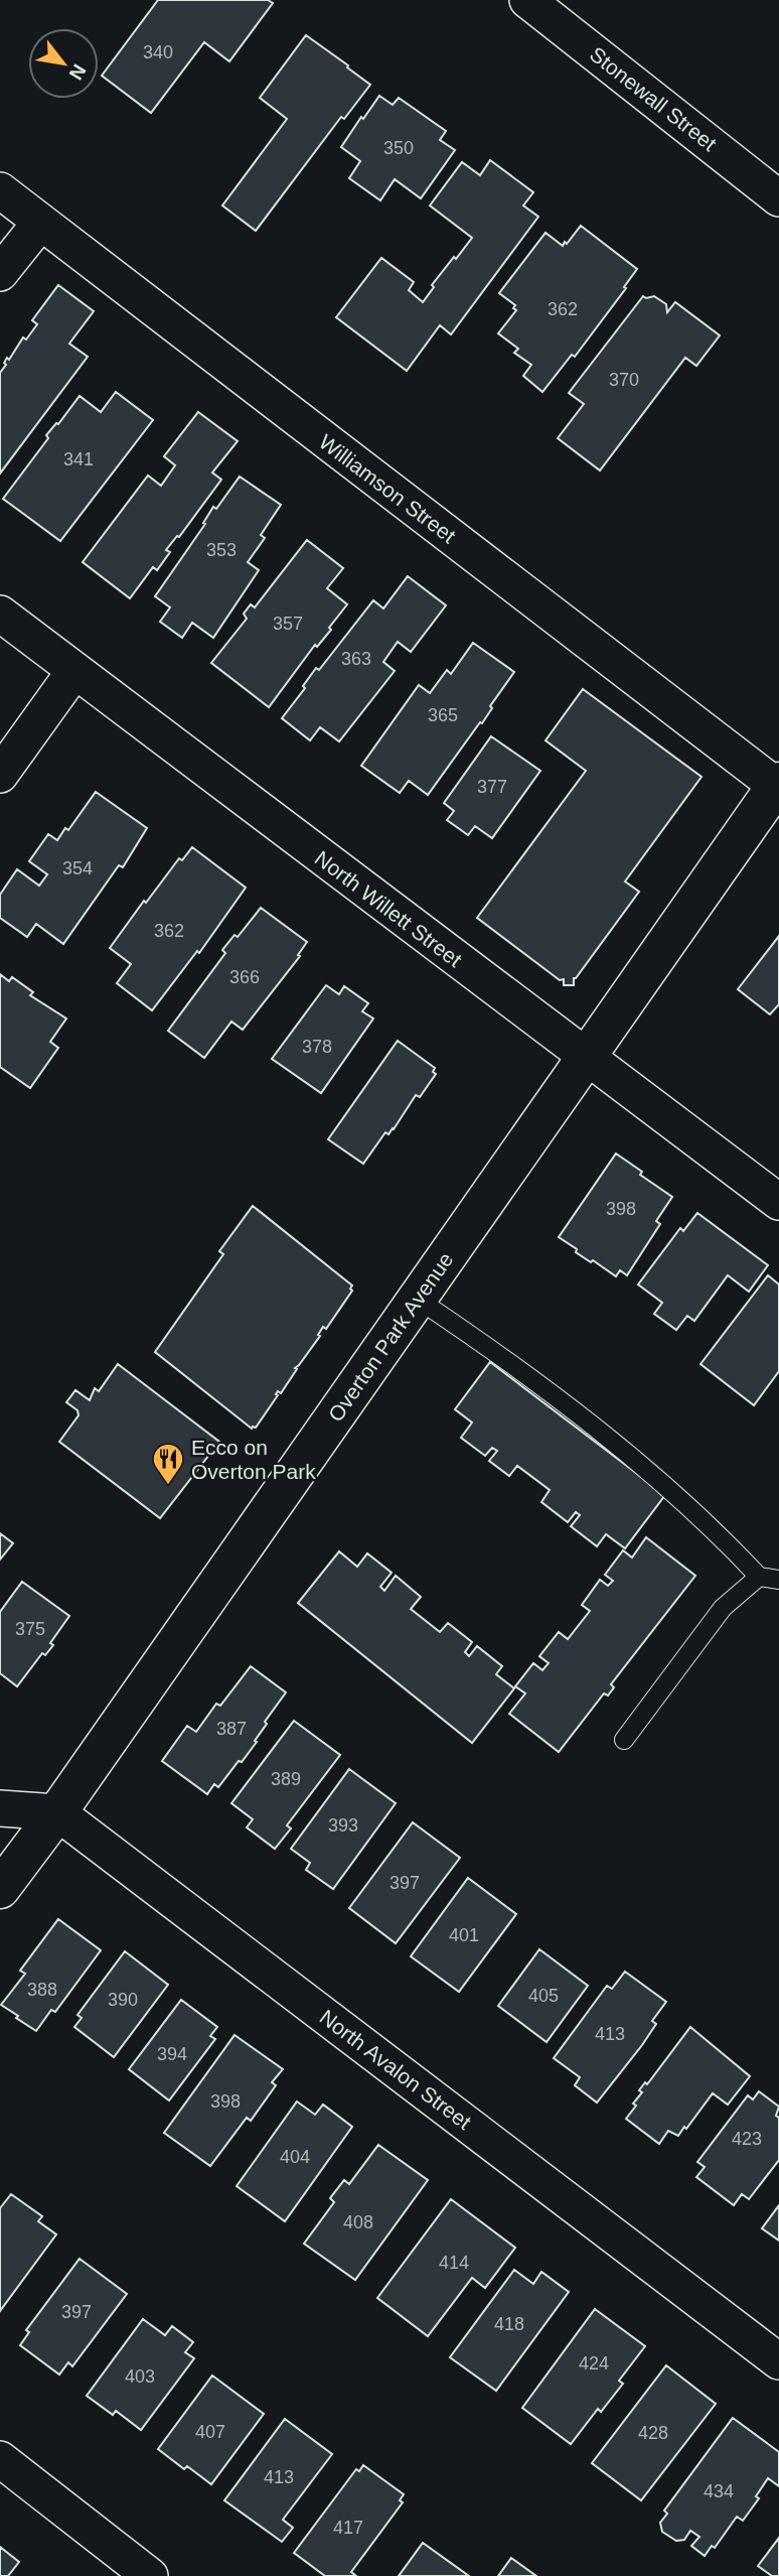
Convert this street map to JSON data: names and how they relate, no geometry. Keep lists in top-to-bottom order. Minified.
{"streets":{"street":["Stonewall Street","Williamson Street","North Willett Street","Overton Park Avenue","North Avalon Street"]},"crossings":[["Williamson Street","Overton Park Avenue"],["North Willett Street","Overton Park Avenue"],["Overton Park Avenue","North Avalon Street"]],"places":{"restaurant":["Ecco on Overton Park"]},"house_numbers":["340","350","362","370","341","353","357","363","365","377","354","362","366","378","398","375","387","389","393","397","401","388","405","390","413","394","398","423","404","408","414","397","418","424","403","407","428","413","434","417"],"north":"bottom right"}
